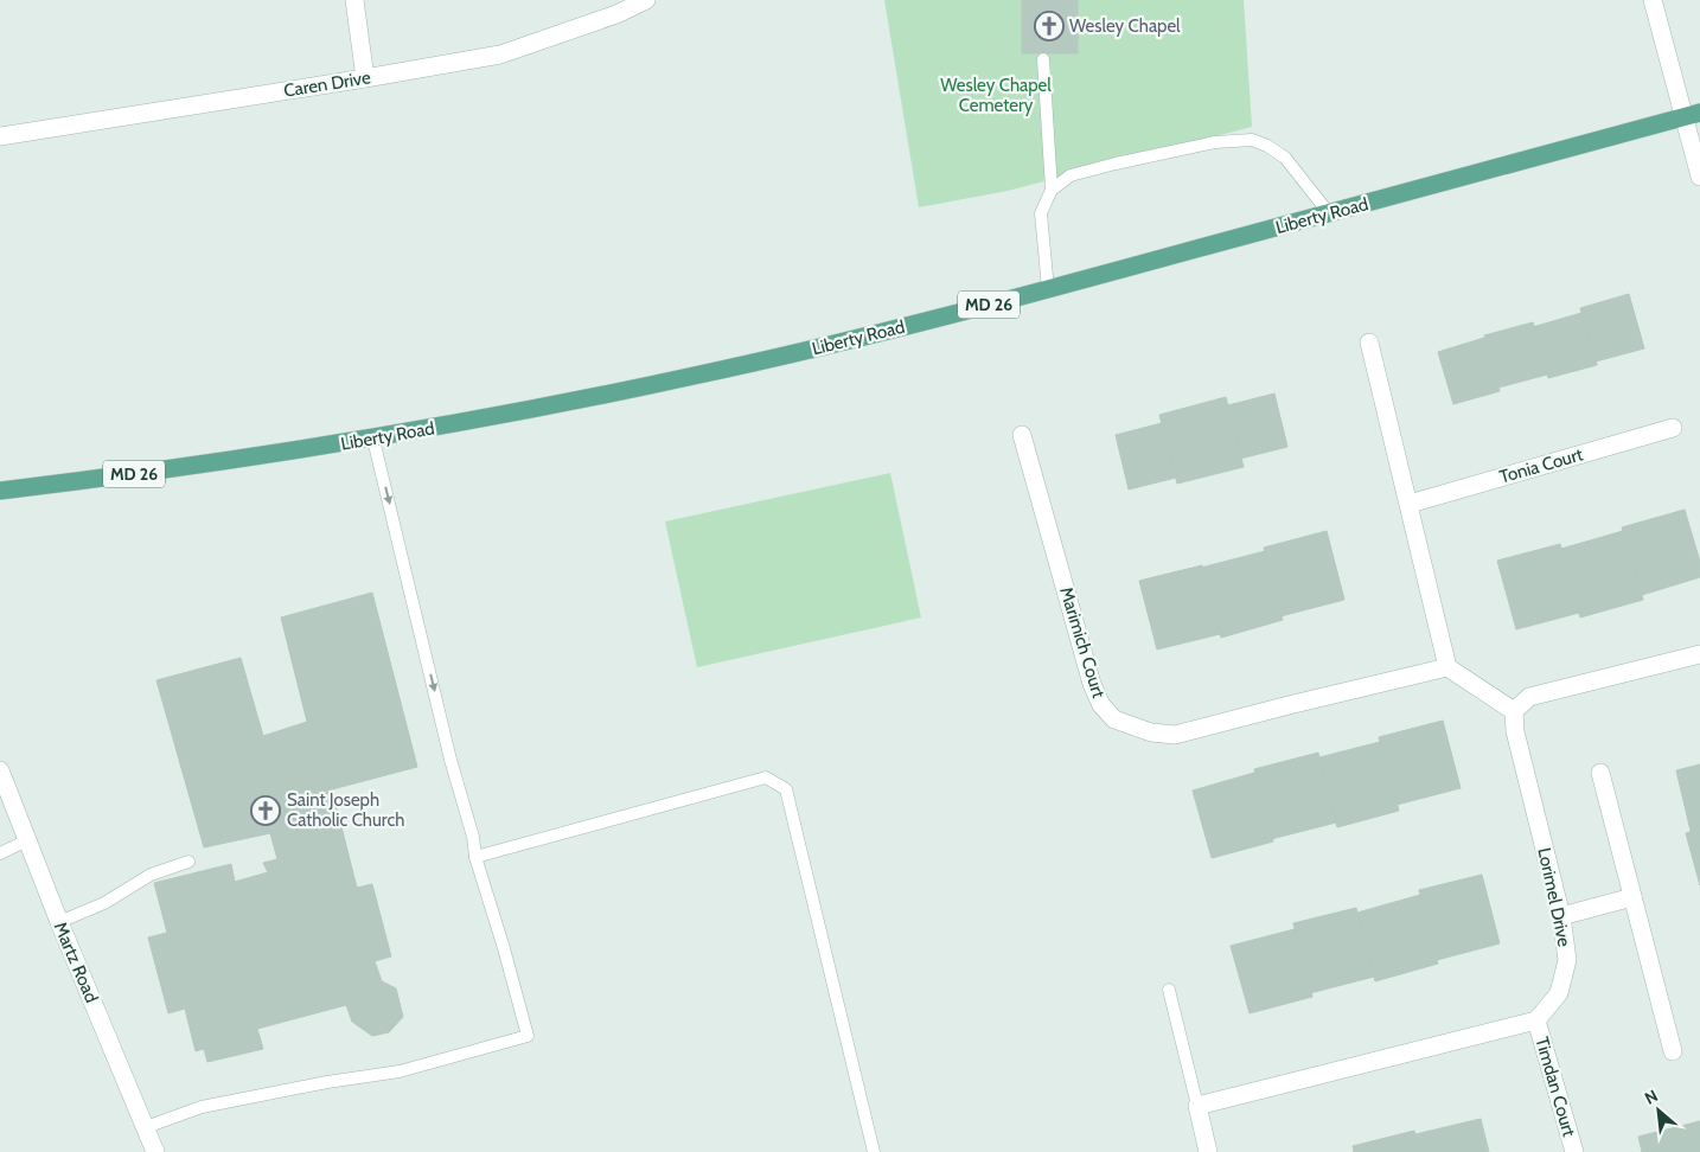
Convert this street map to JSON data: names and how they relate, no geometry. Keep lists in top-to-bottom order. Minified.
{"streets":{"main road":["Liberty Road","MD 26"],"street":["Caren Drive","Tonia Court","Marimich Court","Lorimel Drive","Martz Road","Timdan Court"]},"crossings":[["Lorimel Drive","Timdan Court"]],"parks":["Wesley Chapel Cemetery"],"places":{"church":["Wesley Chapel","Saint Joseph Catholic Church"]},"north":"top left"}
